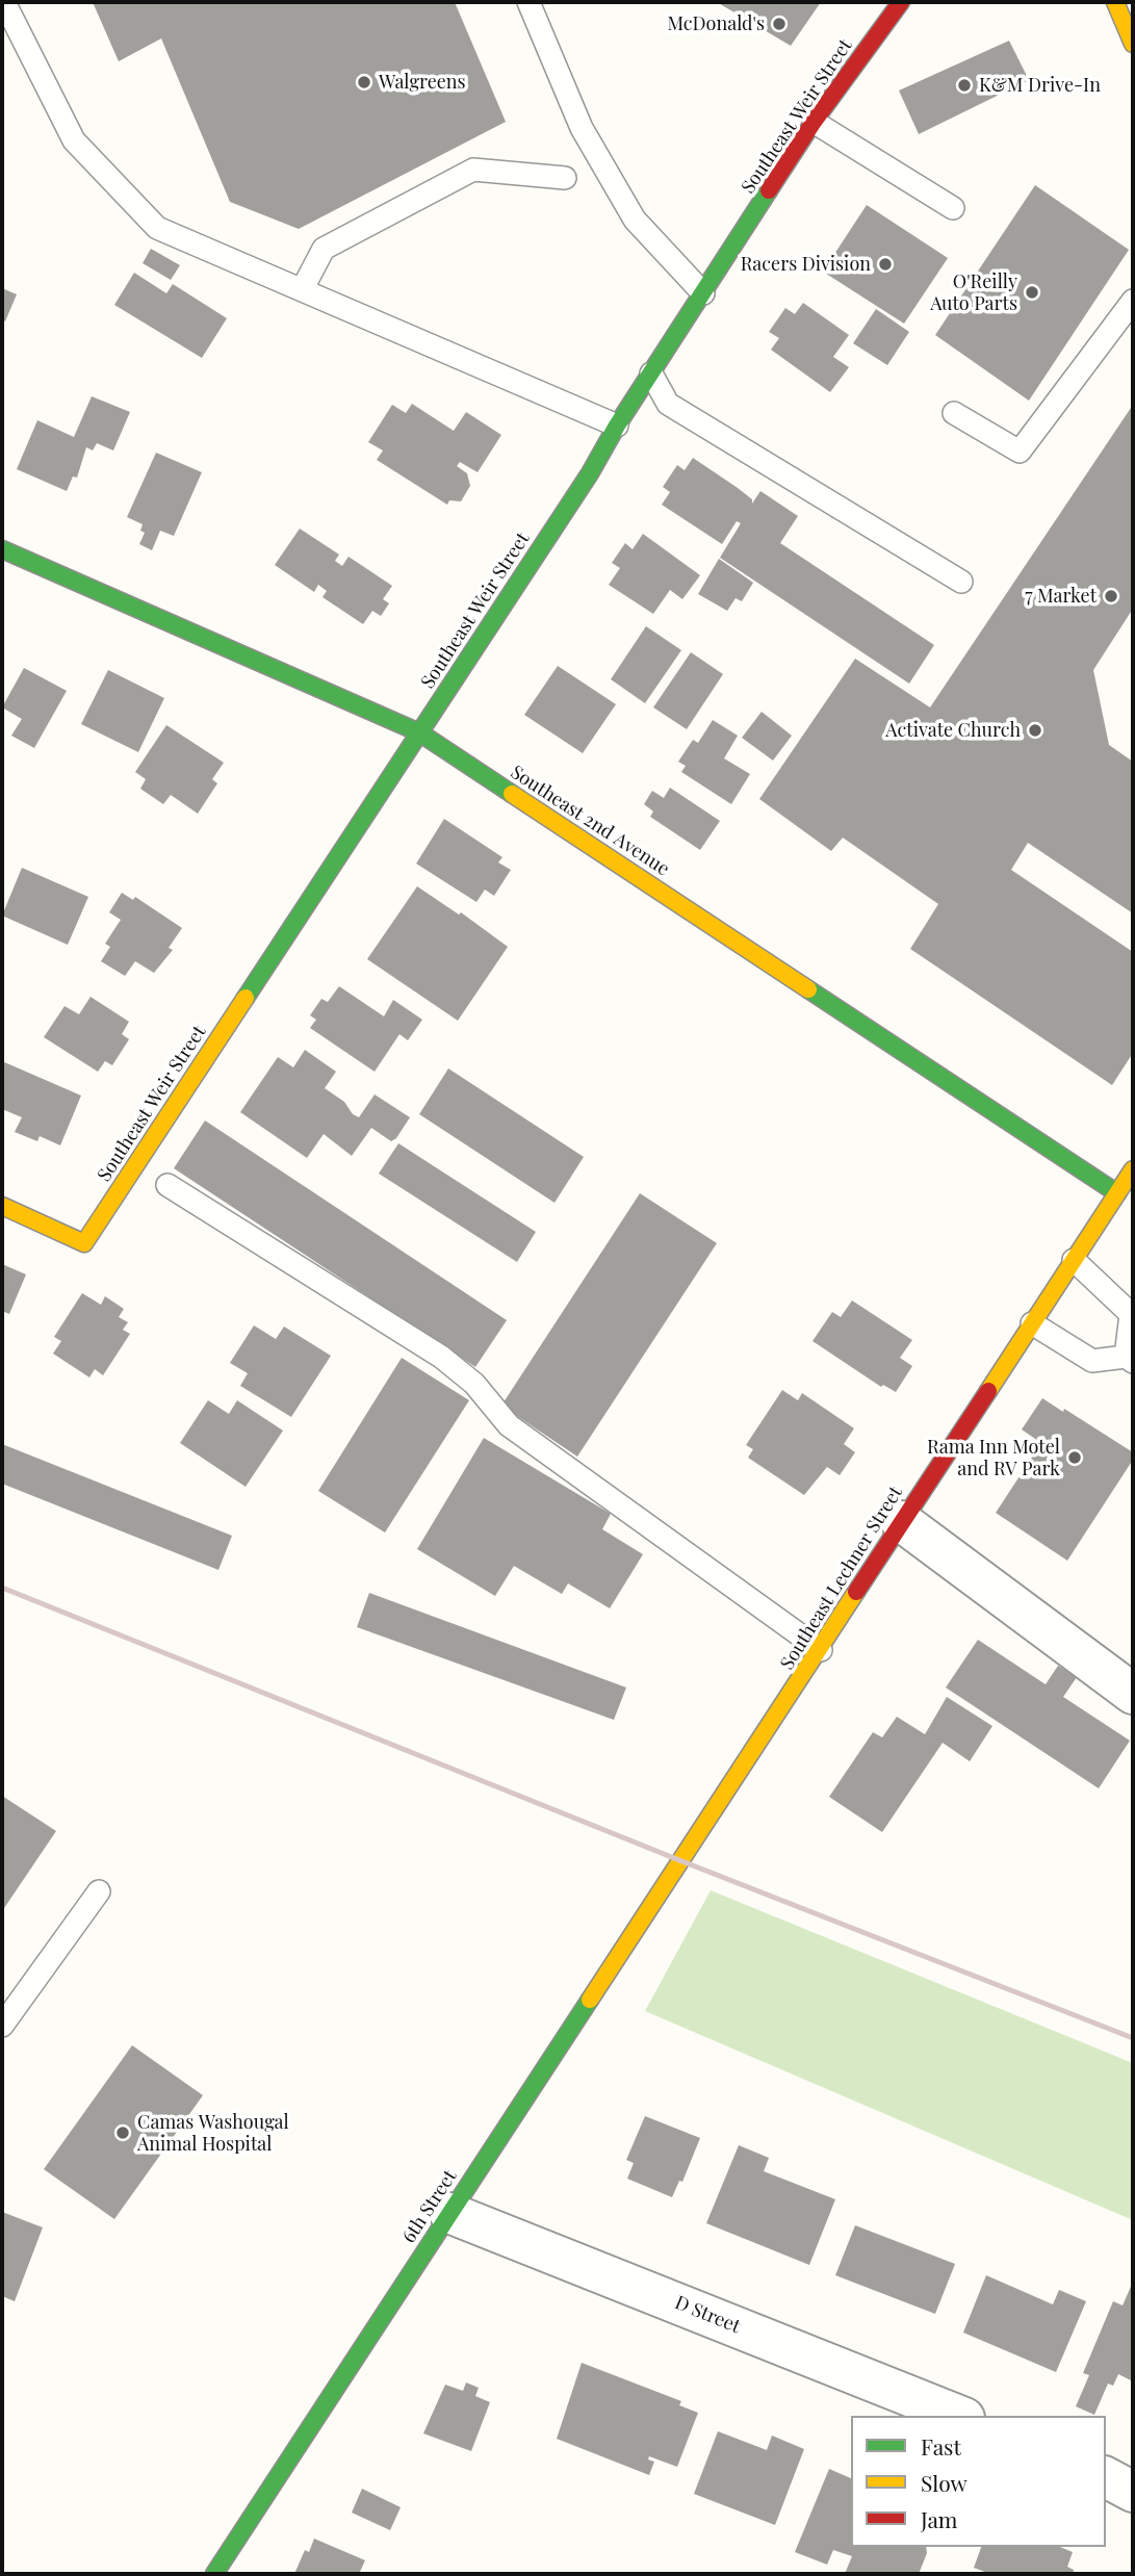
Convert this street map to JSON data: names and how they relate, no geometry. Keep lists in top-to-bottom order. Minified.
{"streets":{"street":["Southeast Weir Street","Southeast 2nd Avenue","Southeast Lechner Street","6th Street","D Street"]},"crossings":[["Southeast Weir Street","Southeast 2nd Avenue"],["Southeast 2nd Avenue","Southeast Lechner Street"],["Southeast Lechner Street","6th Street"],["6th Street","D Street"]],"places":["McDonald's","Walgreens","K&M Drive-In","Racers Division","O'Reilly Auto Parts","7 Market","Activate Church","Rama Inn Motel and RV Park","Camas Washougal Animal Hospital"],"legend":["Fast","Slow","Jam"]}
